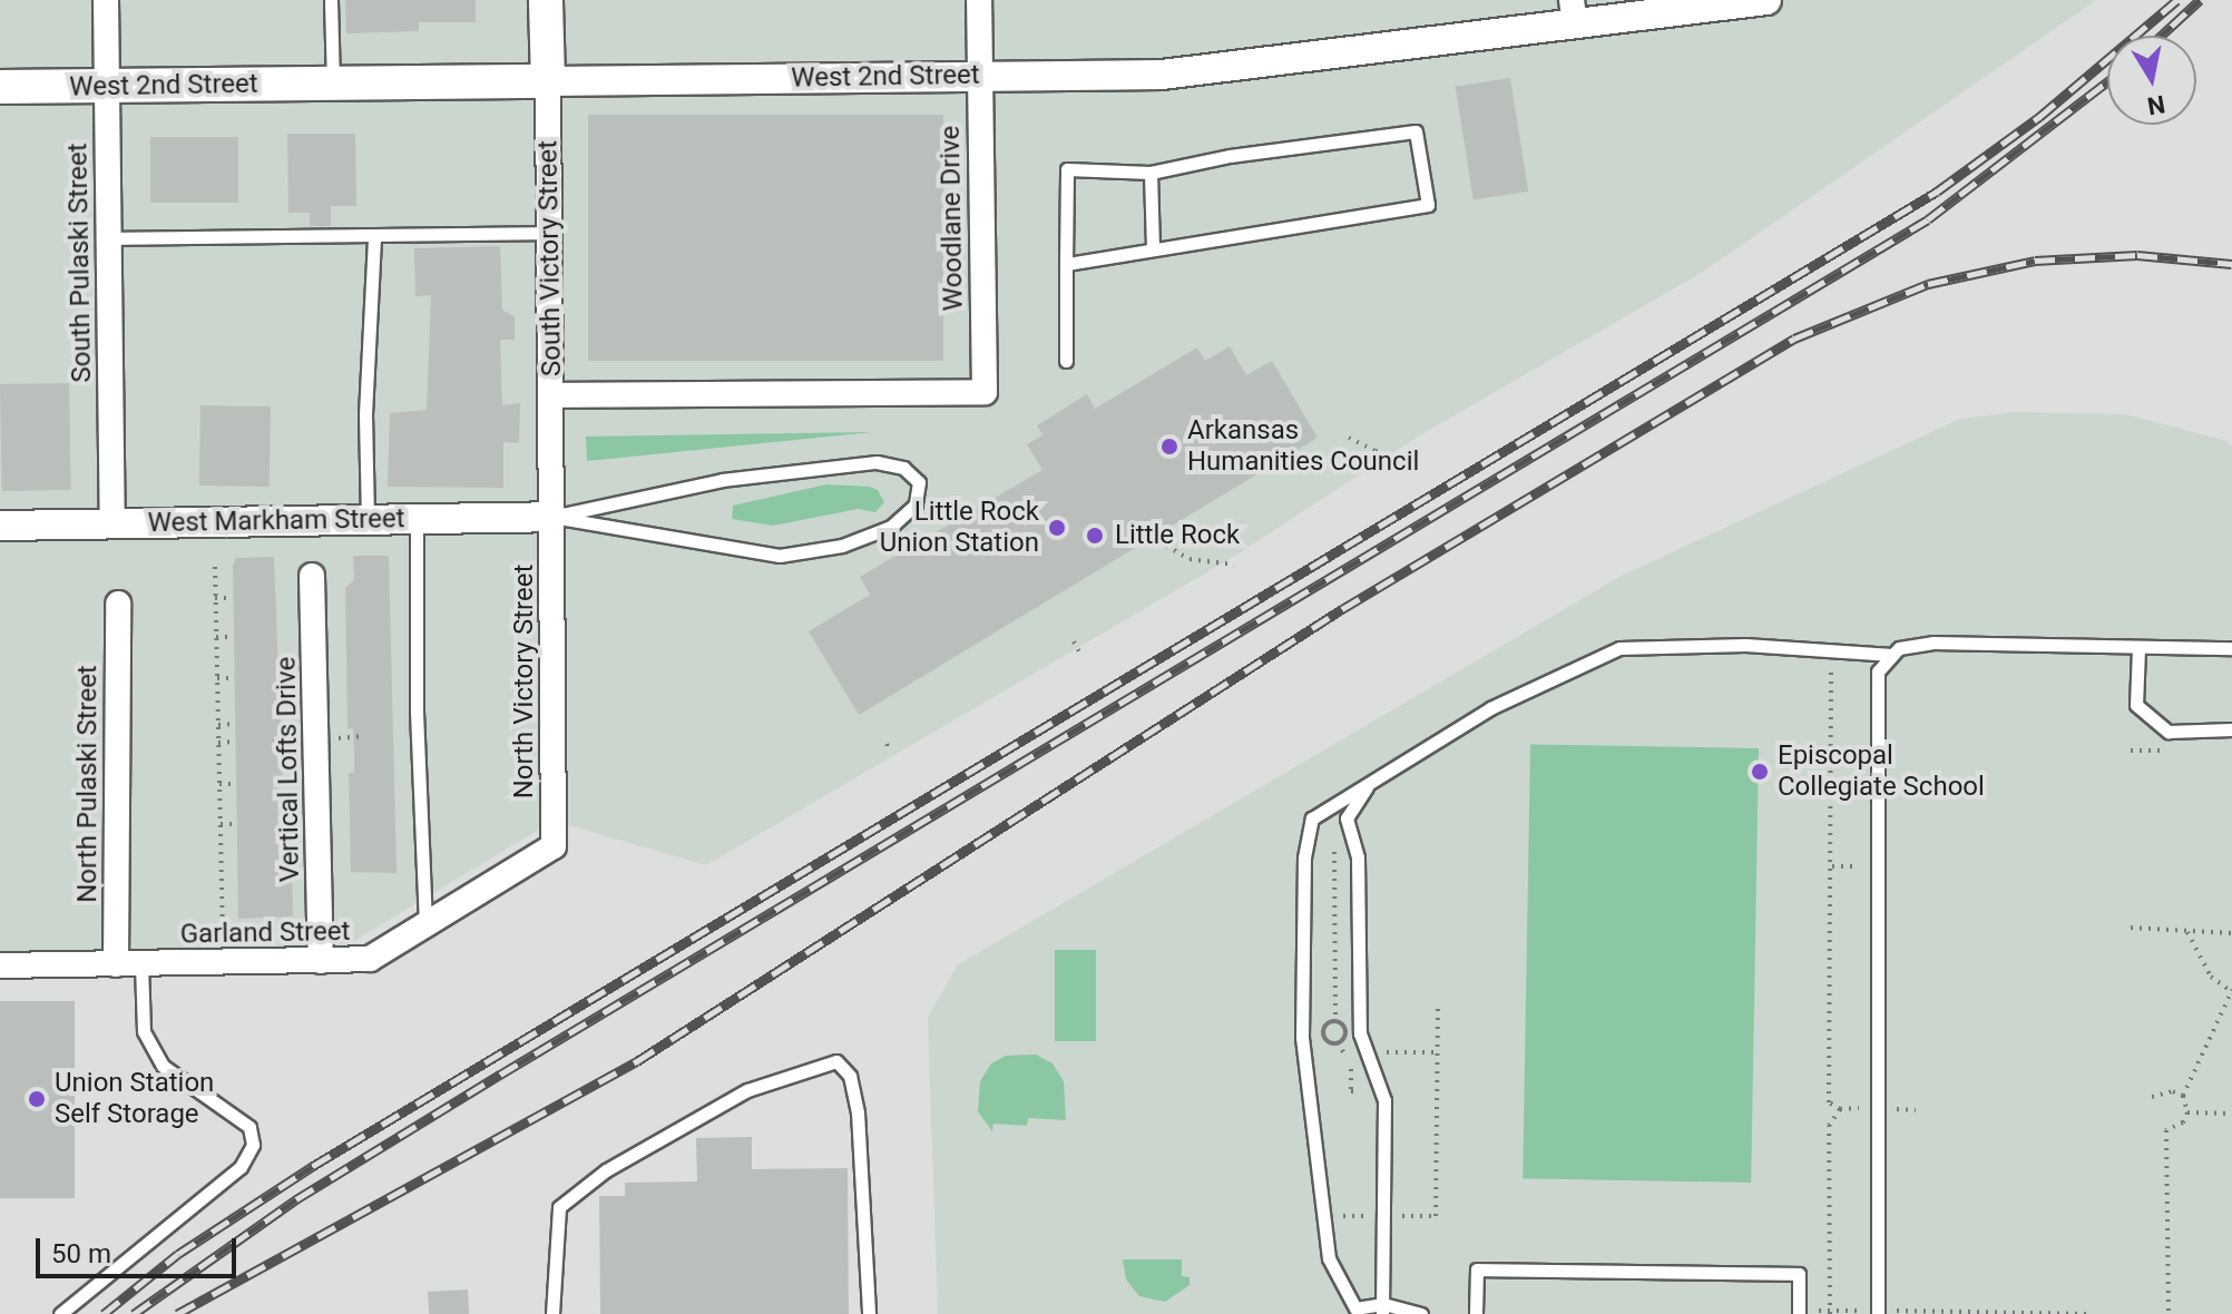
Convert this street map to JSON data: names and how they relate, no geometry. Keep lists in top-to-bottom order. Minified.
{"streets":{"main road":["West 2nd Street","South Victory Street"],"street":["Woodlane Drive","South Pulaski Street","West Markham Street","North Victory Street","Vertical Lofts Drive","North Pulaski Street","Garland Street"]},"crossings":[["West 2nd Street","Woodlane Drive"],["West 2nd Street","South Victory Street"],["West 2nd Street","South Pulaski Street"],["Woodlane Drive","South Victory Street"],["South Victory Street","West Markham Street"],["South Victory Street","North Victory Street"],["South Pulaski Street","West Markham Street"],["West Markham Street","North Victory Street"],["North Victory Street","Garland Street"],["Vertical Lofts Drive","Garland Street"],["North Pulaski Street","Garland Street"]],"places":["Arkansas Humanities Council","Little Rock Union Station","Little Rock","Episcopal Collegiate School","Union Station Self Storage"],"scale_bar":"50 m","north":"bottom"}
